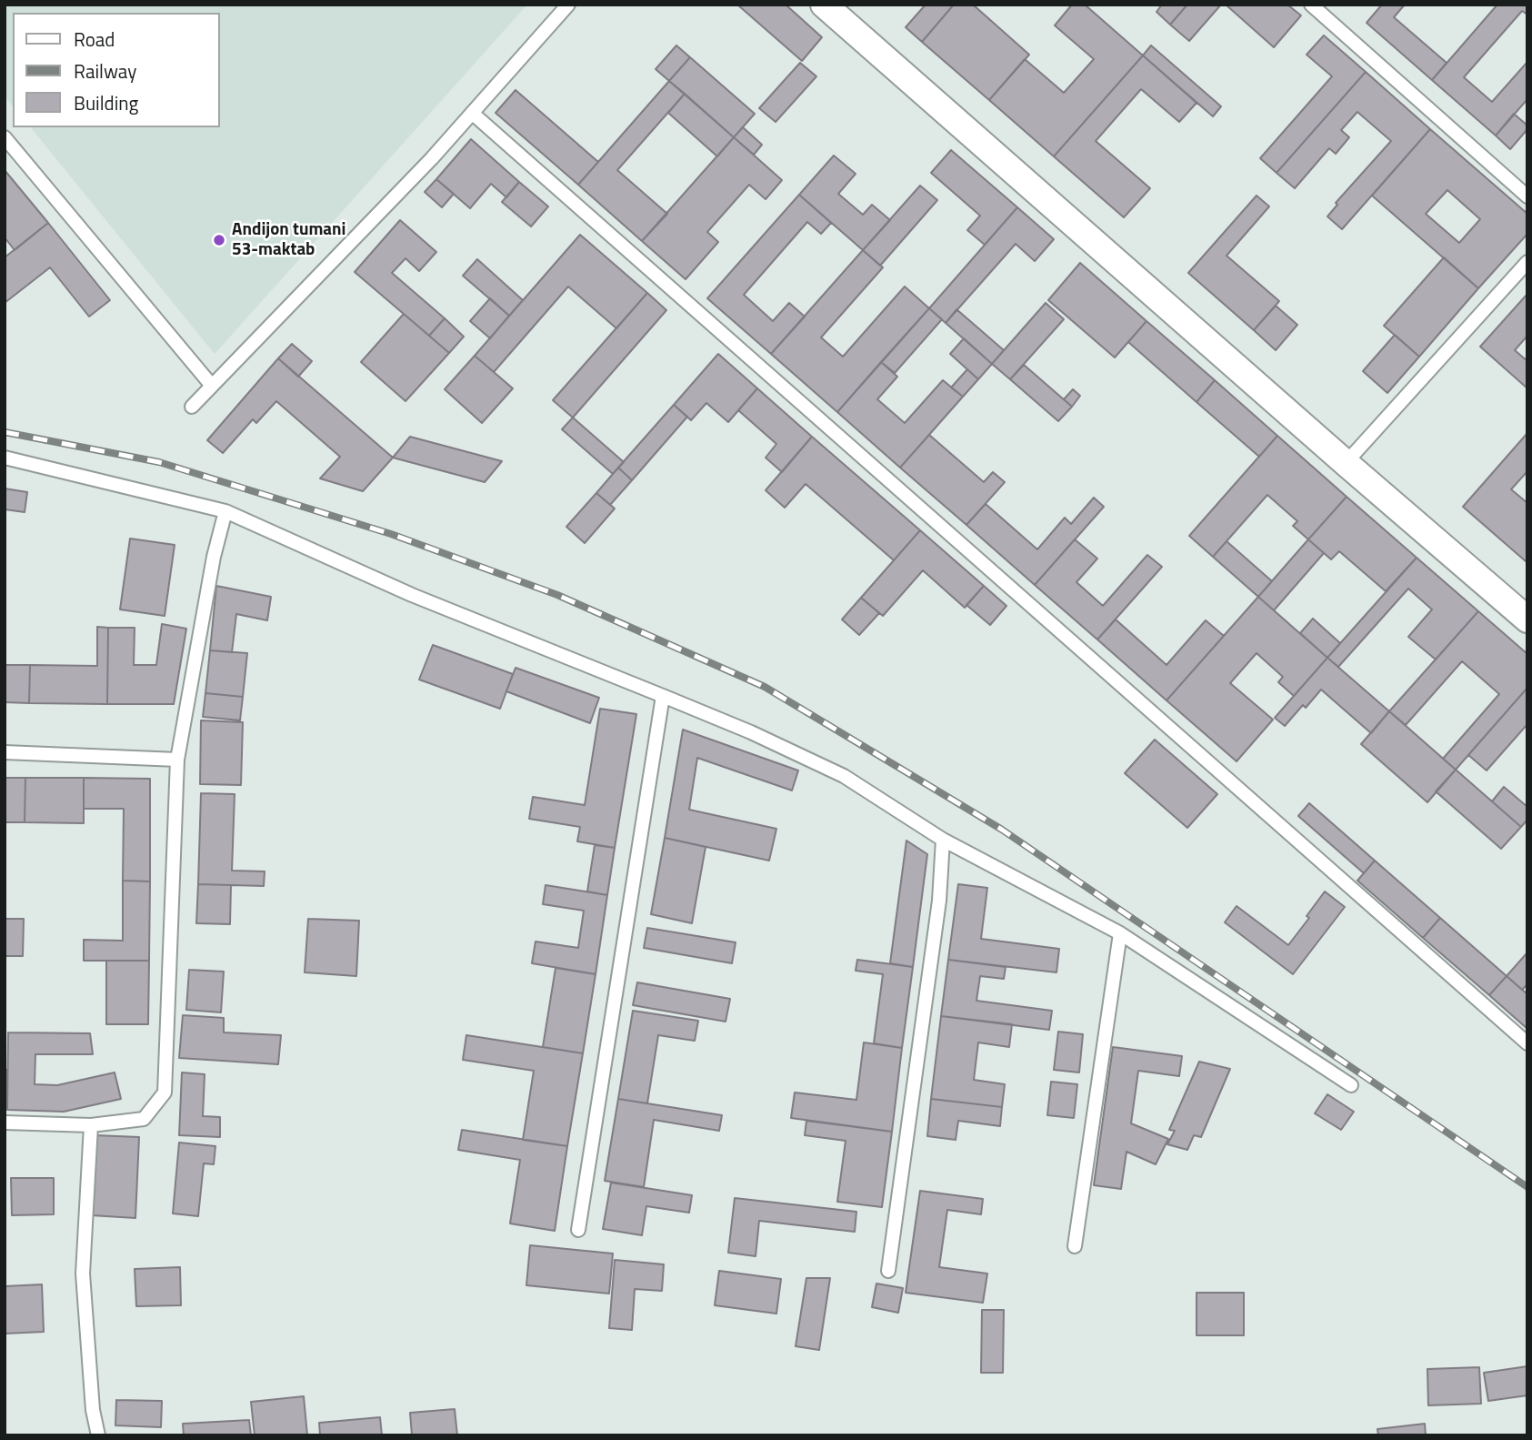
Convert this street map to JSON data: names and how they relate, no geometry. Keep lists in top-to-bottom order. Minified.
{"places":["Andijon tumani 53-maktab"],"legend":["Road","Railway","Building"]}
